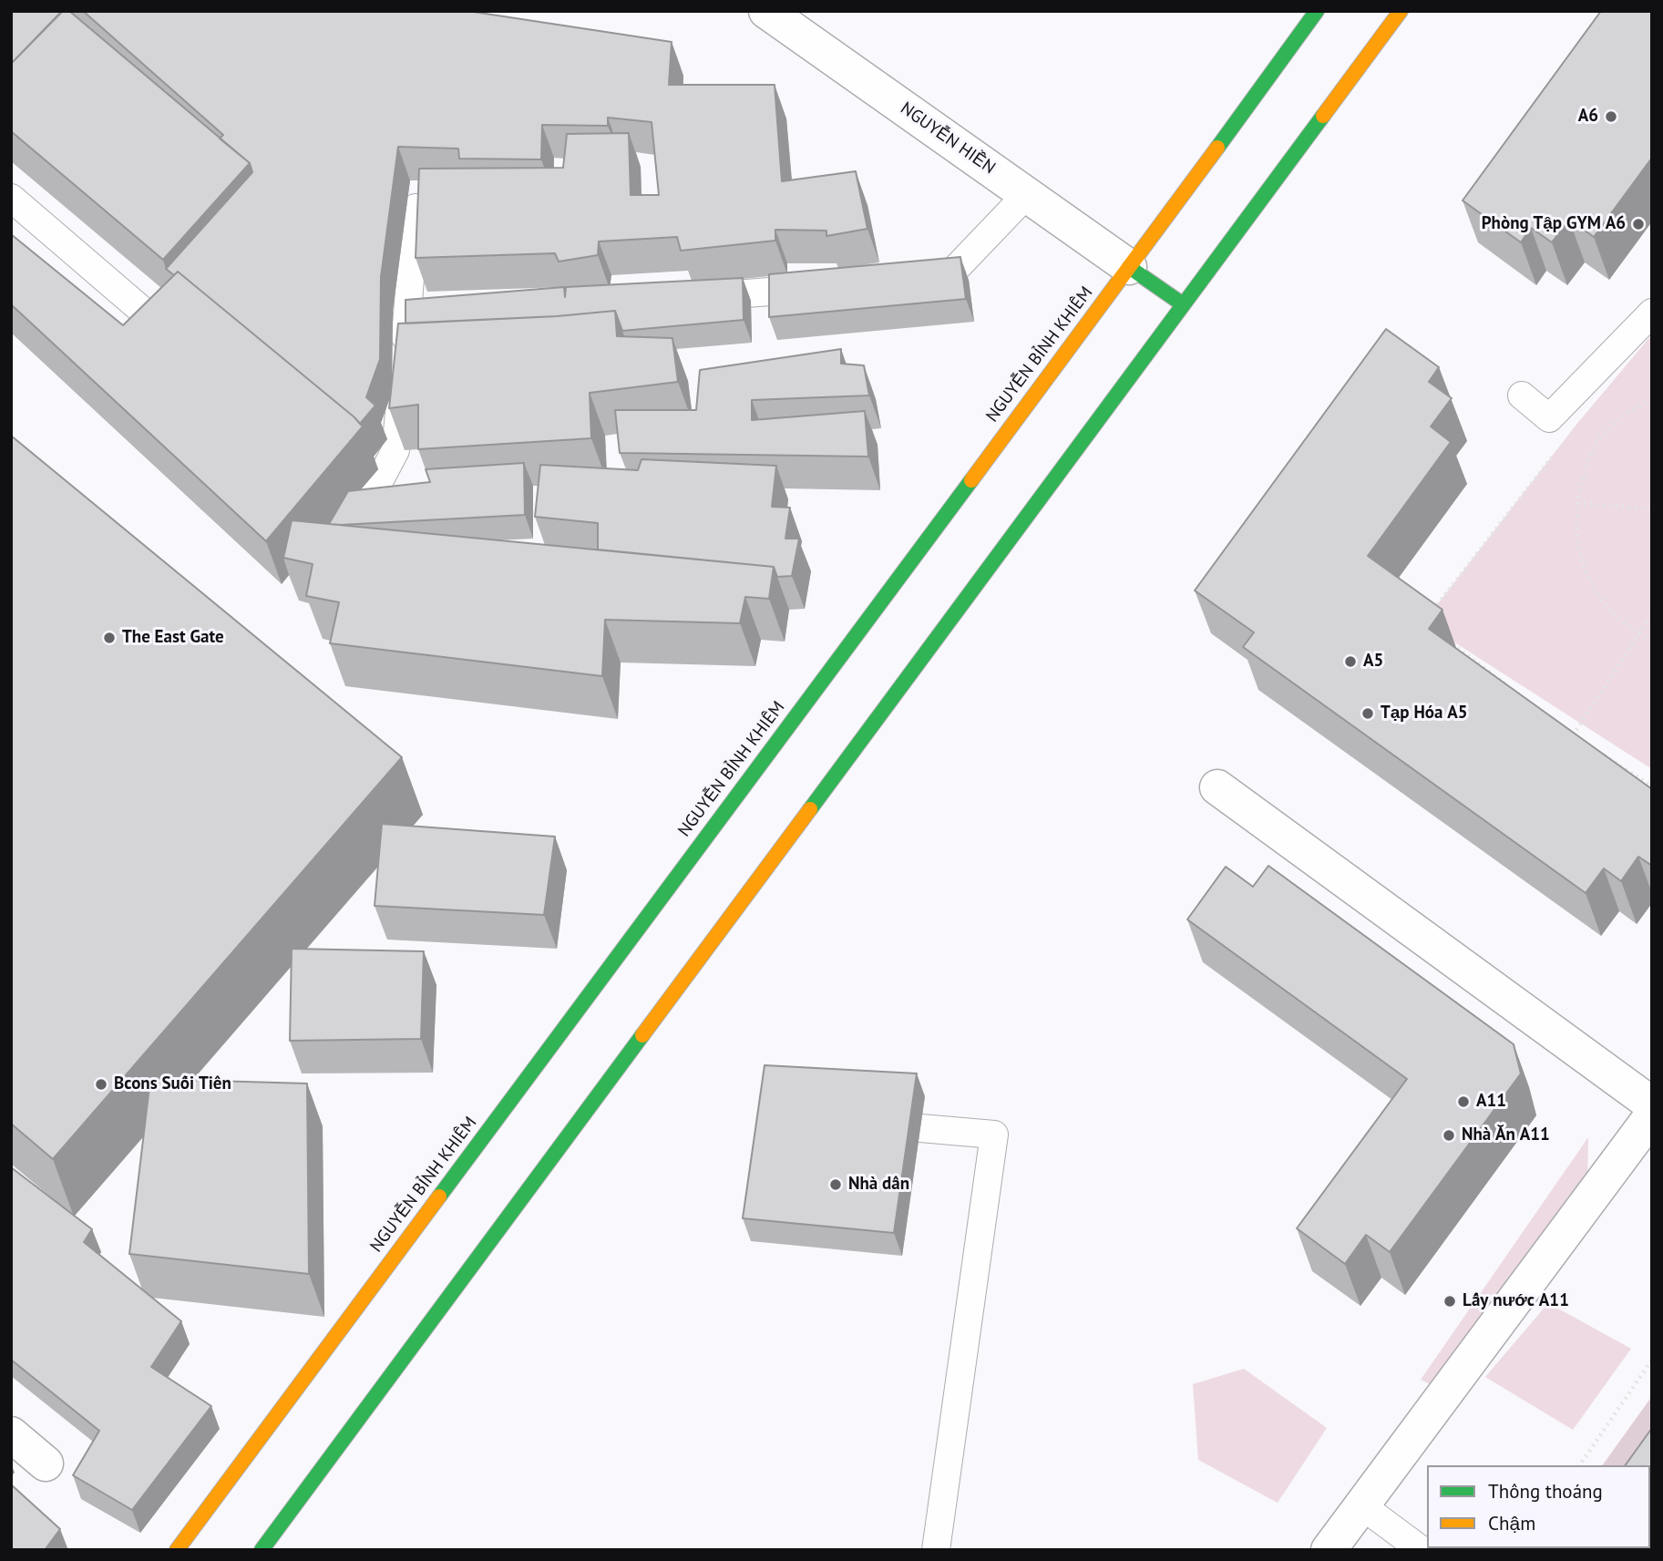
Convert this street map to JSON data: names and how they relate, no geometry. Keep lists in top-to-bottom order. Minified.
{"streets":{"street":["NGUYỄN HIỀN","NGUYỄN BỈNH KHIÊM"]},"crossings":[["NGUYỄN HIỀN","NGUYỄN BỈNH KHIÊM"]],"places":["A6","Phòng Tập GYM A6","The East Gate","A5","Tạp Hóa A5","Bcons Suối Tiên","A11","Nhà Ăn A11","Nhà dân","Lấy nước A11"],"legend":["Thông thoáng","Chậm"]}
